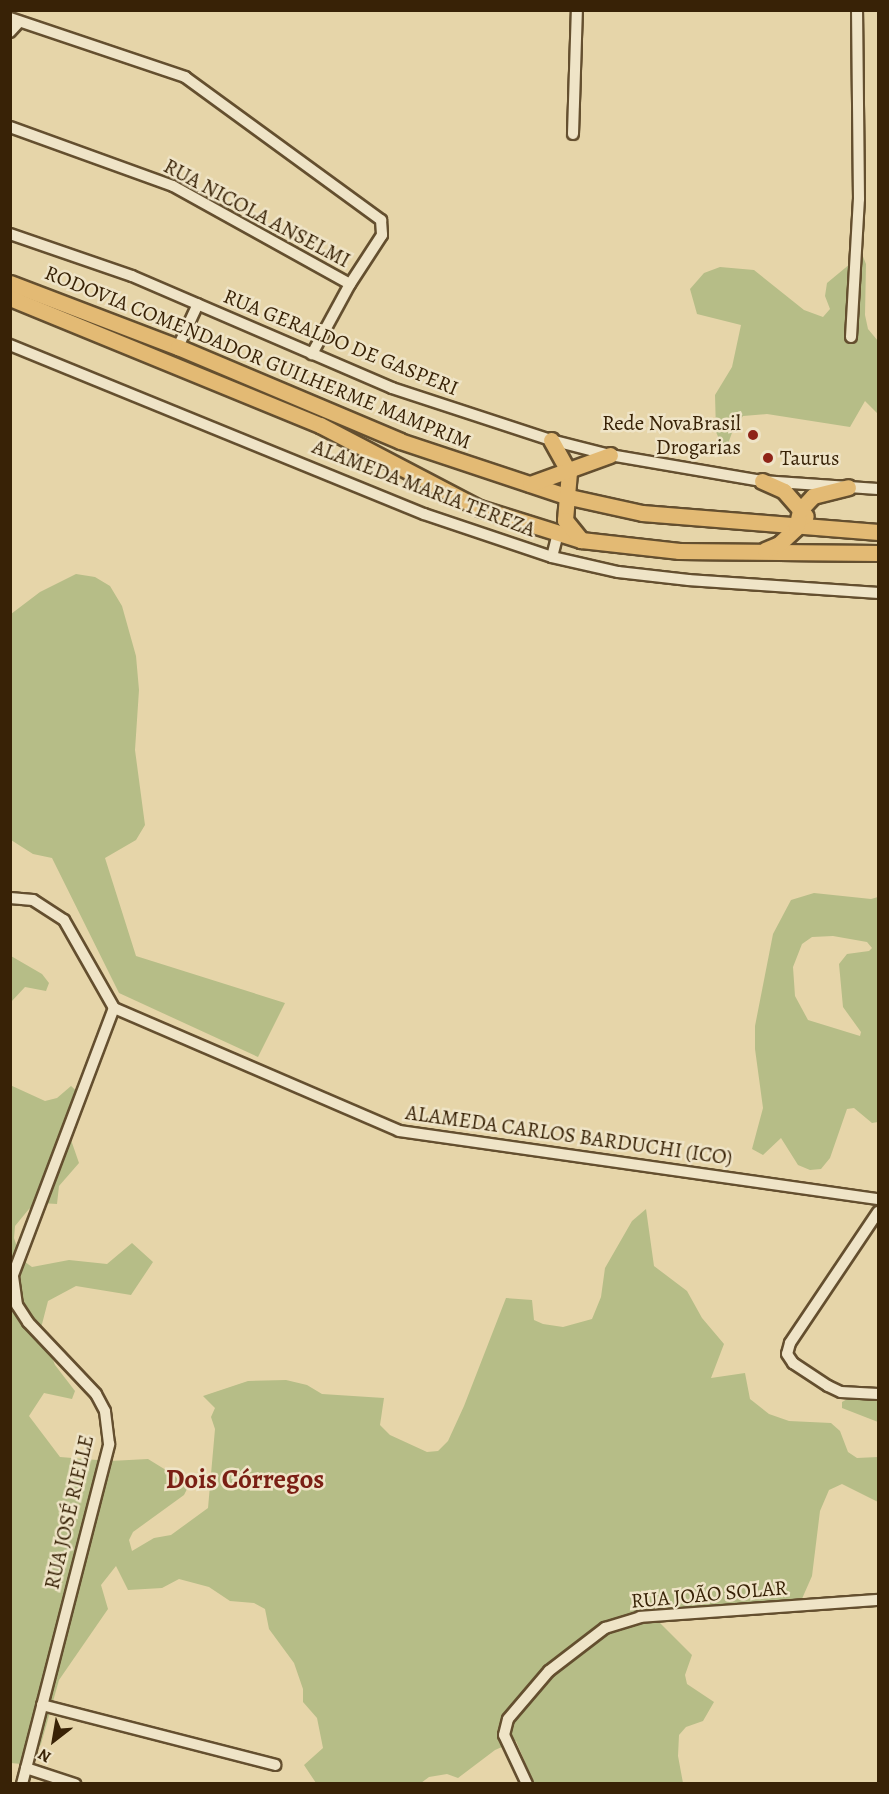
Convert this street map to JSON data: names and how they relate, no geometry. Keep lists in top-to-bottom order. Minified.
{"streets":{"main road":["RODOVIA COMENDADOR GUILHERME MAMPRIM"],"street":["RUA NICOLA ANSELMI","RUA GERALDO DE GASPERI","ALAMEDA MARIA TEREZA","ALAMEDA CARLOS BARDUCHI (ICO)","RUA JOSÉ RIELLE","RUA JOÃO SOLAR"]},"crossings":[["ALAMEDA CARLOS BARDUCHI (ICO)","RUA JOSÉ RIELLE"]],"districts":["Dois Córregos"],"places":["Rede NovaBrasil Drogarias","Taurus"],"north":"bottom left"}
